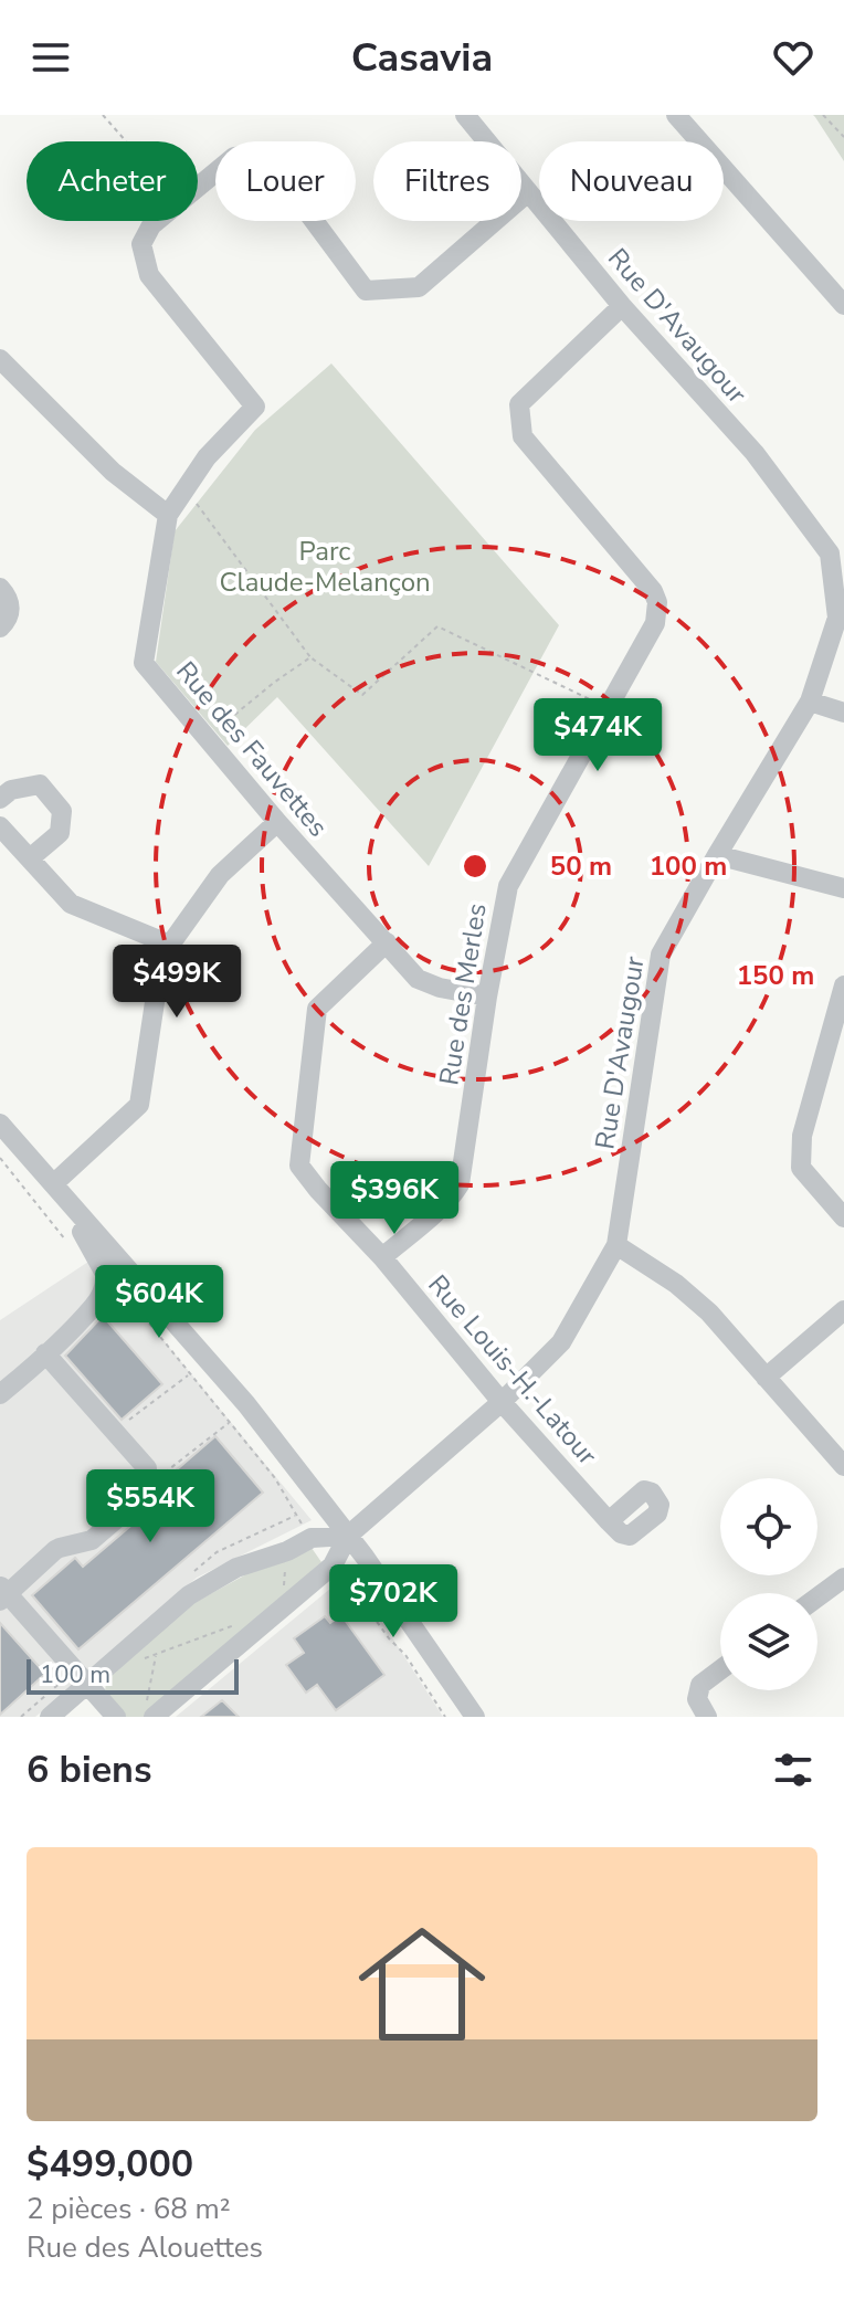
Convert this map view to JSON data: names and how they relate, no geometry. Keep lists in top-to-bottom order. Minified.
{"streets":{"street":["Rue D'Avaugour","Rue des Fauvettes","Rue des Merles","Rue Louis-H.-Latour"]},"crossings":[["Rue D'Avaugour","Rue des Fauvettes"],["Rue D'Avaugour","Rue des Merles"],["Rue D'Avaugour","Rue Louis-H.-Latour"],["Rue des Fauvettes","Rue des Merles"],["Rue des Fauvettes","Rue Louis-H.-Latour"],["Rue des Merles","Rue Louis-H.-Latour"]],"parks":["Parc Claude-Melançon"],"scale_bar":"100 m","page":{"header":"Casavia","chip":["Acheter","Louer","Filtres","Nouveau"],"price":["$474K","$499K","$396K","$604K","$554K","$702K"],"scale":"100 m","heading":"6 biens","list":[{"name":"$499,000","note":"2 pièces · 68 m² · Rue des Alouettes"}]},"rings":["50 m","100 m","150 m"]}
